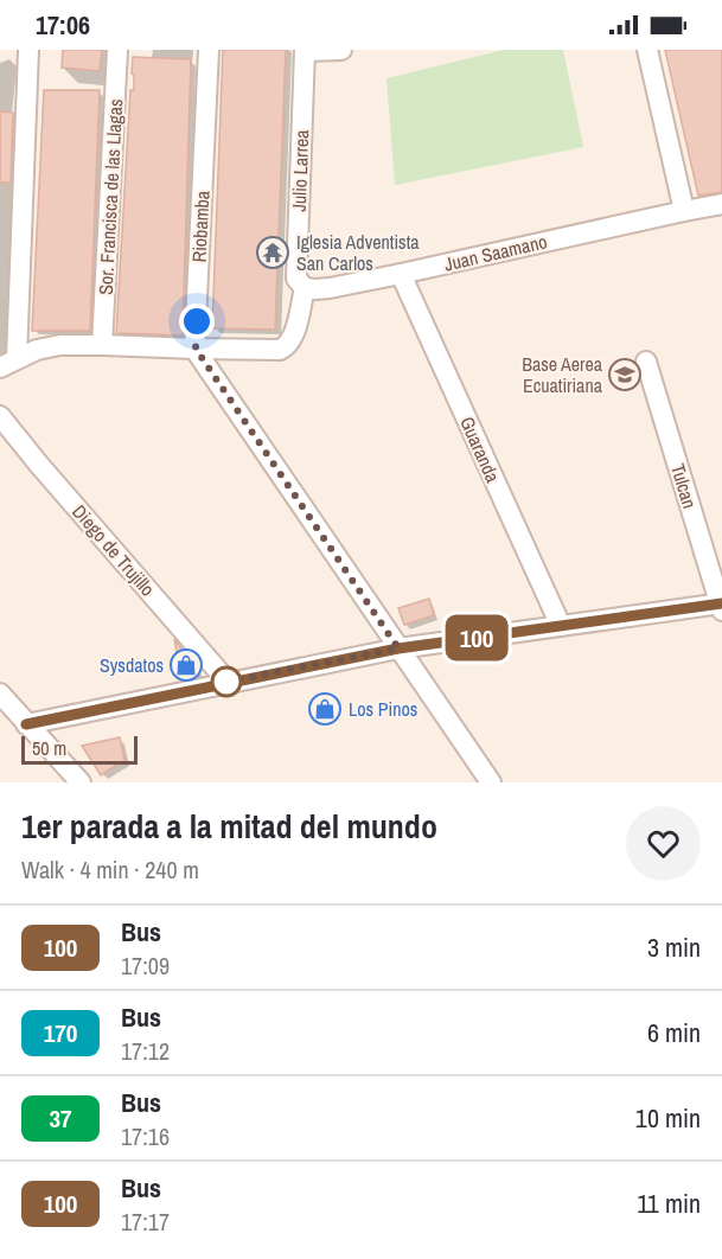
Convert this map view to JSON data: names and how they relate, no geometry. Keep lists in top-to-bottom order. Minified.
{"streets":{"street":["Julio Larrea","Sor. Francisca de las Llagas","Riobamba","Juan Saamano","Guaranda","Tulcan","Diego de Trujillo"]},"crossings":[["Julio Larrea","Juan Saamano"],["Juan Saamano","Guaranda"]],"places":{"temple":["Iglesia Adventista San Carlos"],"school or university":["Base Aerea Ecuatiriana"],"shop":["Sysdatos","Los Pinos"]},"lines":["bus line 100"],"scale_bar":"50 m","page":{"status":"17:06","on_map":"100","scale":"50 m","heading":["1er parada a la mitad del mundo","Walk · 4 min · 240 m"],"list":[{"mark":"100","name":"Bus","note":"17:09","value":"3 min"},{"mark":"170","name":"Bus","note":"17:12","value":"6 min"},{"mark":"37","name":"Bus","note":"17:16","value":"10 min"},{"mark":"100","name":"Bus","note":"17:17","value":"11 min"}]}}
